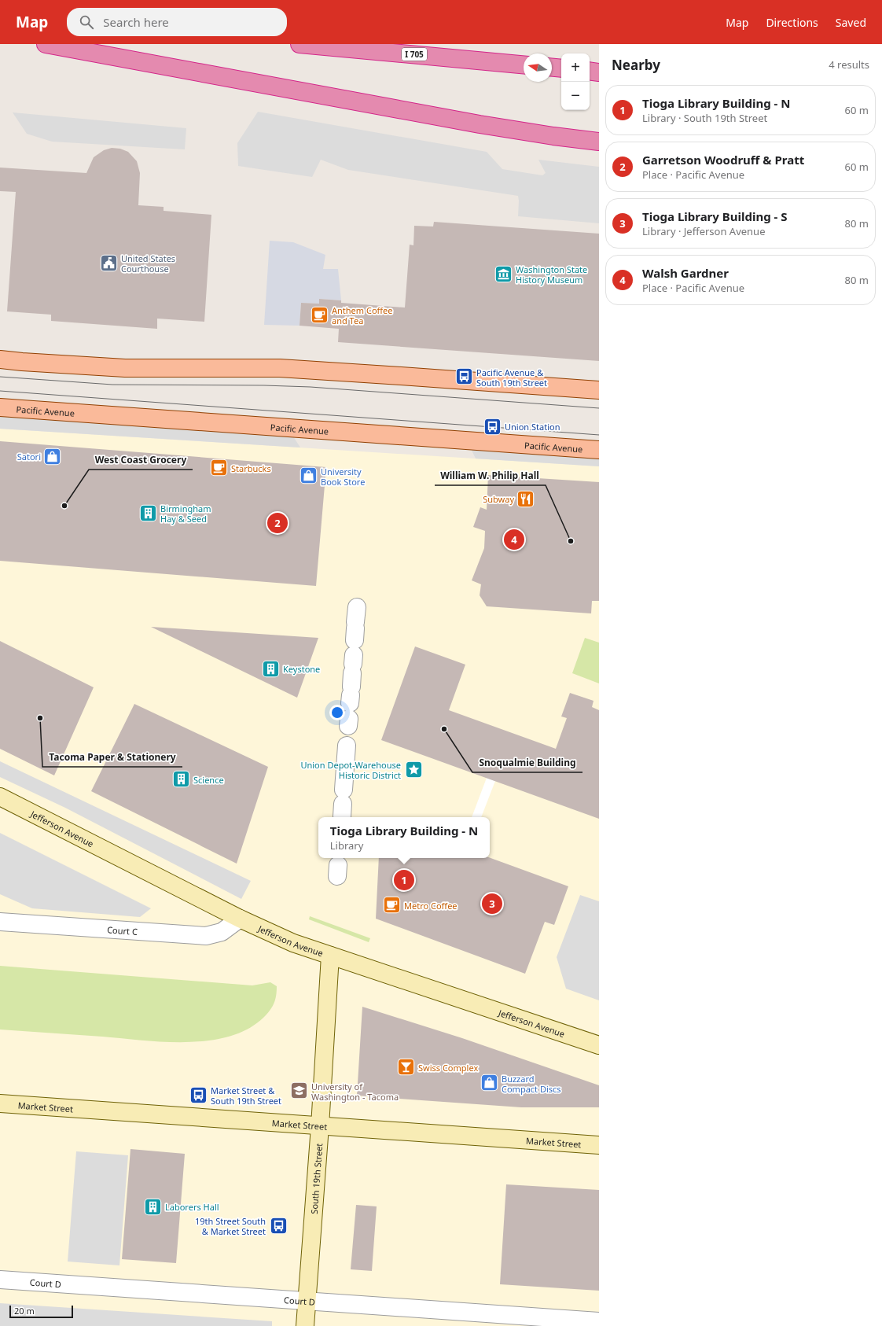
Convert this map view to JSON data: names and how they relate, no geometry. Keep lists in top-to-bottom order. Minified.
{"streets":{"highway":["I 705"],"main road":["Pacific Avenue"],"street":["Jefferson Avenue","Court C","Market Street","South 19th Street","Court D"]},"crossings":[["Jefferson Avenue","Court C"],["Jefferson Avenue","South 19th Street"],["Market Street","South 19th Street"],["South 19th Street","Court D"]],"places":{"public building":["United States Courthouse"],"museum":["Washington State History Museum"],"cafe":["Anthem Coffee and Tea","Starbucks","Metro Coffee"],"bus stop":["Pacific Avenue & South 19th Street","Union Station","Market Street & South 19th Street","19th Street South & Market Street"],"shop":["Satori","University Book Store","Buzzard Compact Discs"],"restaurant":["Subway"],"other":["West Coast Grocery","William W. Philip Hall","Tacoma Paper & Stationery","Snoqualmie Building"],"building":["Birmingham Hay & Seed","Keystone","Science","Laborers Hall"],"place":["Union Depot-Warehouse Historic District"],"bar":["Swiss Complex"],"school or university":["University of Washington - Tacoma"]},"scale_bar":"20 m","north":"left","page":{"header":"Map","search":"Search here","nav":["Map","Directions","Saved"],"heading":["Nearby","4 results"],"map_buttons":["+","−"],"list":[{"mark":"1","name":"Tioga Library Building - N","note":"Library · South 19th Street","value":"60 m"},{"mark":"2","name":"Garretson Woodruff & Pratt","note":"Place · Pacific Avenue","value":"60 m"},{"mark":"3","name":"Tioga Library Building - S","note":"Library · Jefferson Avenue","value":"80 m"},{"mark":"4","name":"Walsh Gardner","note":"Place · Pacific Avenue","value":"80 m"}],"pins":["2","4","1","3"],"popup":["Tioga Library Building - N","Library"],"scale":"20 m"}}
